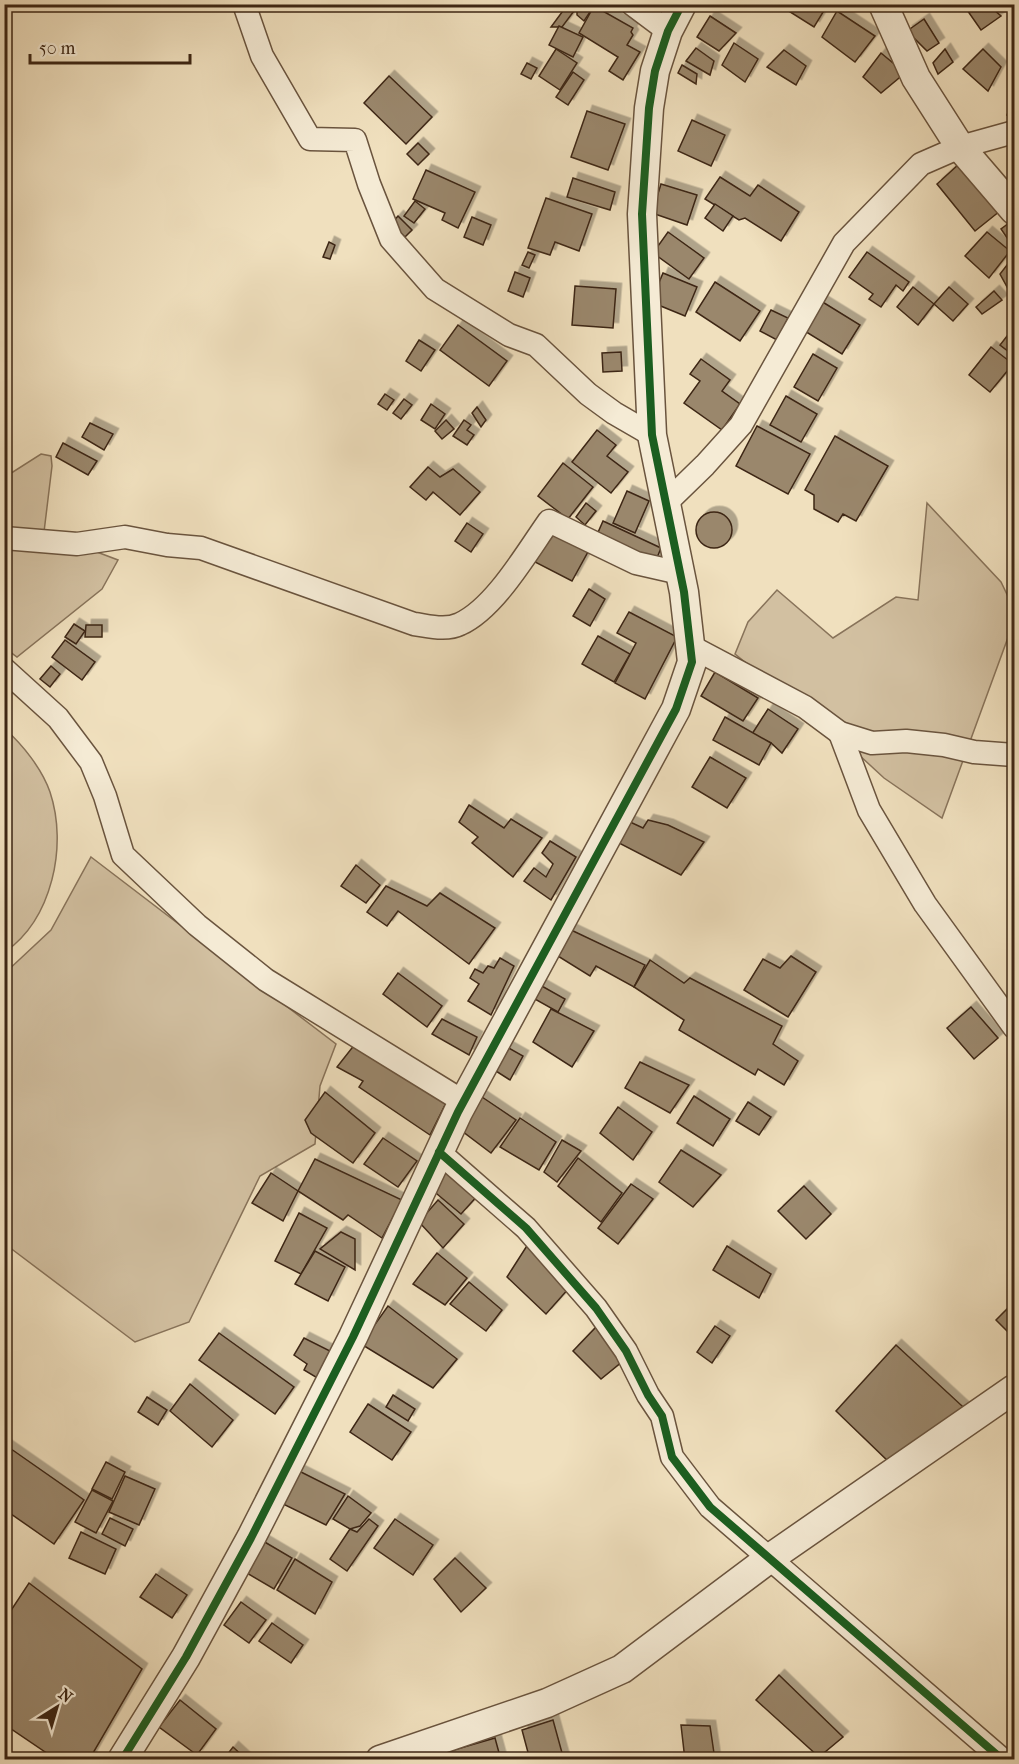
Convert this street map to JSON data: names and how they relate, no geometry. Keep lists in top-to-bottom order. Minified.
{"scale_bar":"50 m","north":"top right"}
